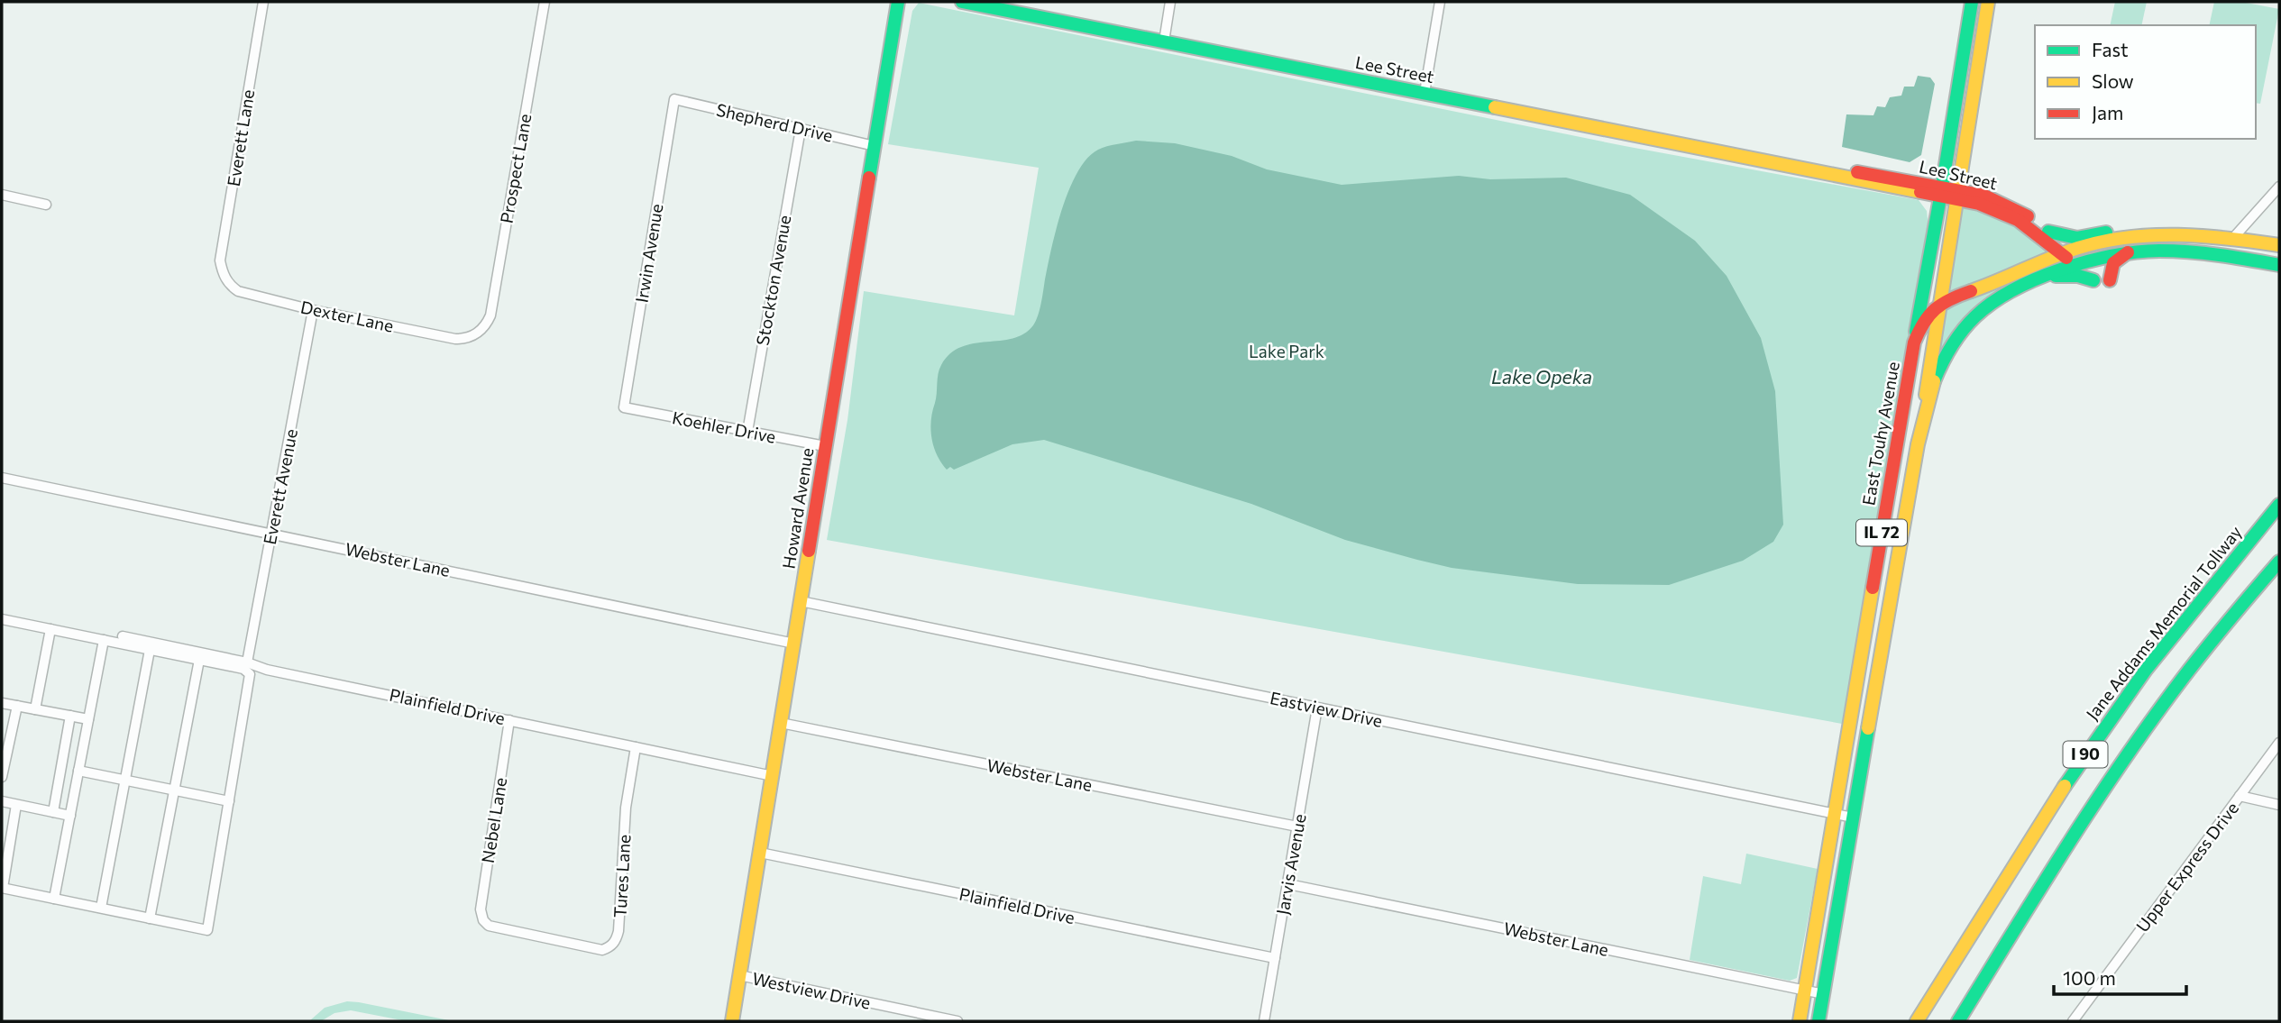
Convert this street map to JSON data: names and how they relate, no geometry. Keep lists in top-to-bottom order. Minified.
{"streets":{"main road":["Lee Street","East Touhy Avenue","Howard Avenue","IL 72","Jane Addams Memorial Tollway","I 90"],"street":["Shepherd Drive","Everett Lane","Prospect Lane","Irwin Avenue","Stockton Avenue","Dexter Lane","Koehler Drive","Everett Avenue","Webster Lane","Plainfield Drive","Eastview Drive","Nebel Lane","Jarvis Avenue","Upper Express Drive","Tures Lane","Westview Drive"]},"crossings":[["Lee Street","East Touhy Avenue"],["Lee Street","IL 72"],["Shepherd Drive","Irwin Avenue"],["Shepherd Drive","Stockton Avenue"],["Shepherd Drive","Howard Avenue"],["Everett Lane","Dexter Lane"],["Prospect Lane","Dexter Lane"],["Irwin Avenue","Koehler Drive"],["Stockton Avenue","Koehler Drive"],["Dexter Lane","Everett Avenue"],["Koehler Drive","Howard Avenue"],["East Touhy Avenue","IL 72"],["East Touhy Avenue","Webster Lane"],["East Touhy Avenue","Eastview Drive"],["Everett Avenue","Webster Lane"],["Everett Avenue","Plainfield Drive"],["Howard Avenue","Webster Lane"],["Howard Avenue","Plainfield Drive"],["Howard Avenue","Eastview Drive"],["Howard Avenue","Westview Drive"],["Webster Lane","Jarvis Avenue"],["Plainfield Drive","Nebel Lane"],["Plainfield Drive","Jarvis Avenue"],["Plainfield Drive","Tures Lane"],["Eastview Drive","Jarvis Avenue"],["Nebel Lane","Tures Lane"]],"water":["Lake Opeka"],"parks":["Lake Park"],"legend":["Fast","Slow","Jam"],"scale_bar":"100 m"}
